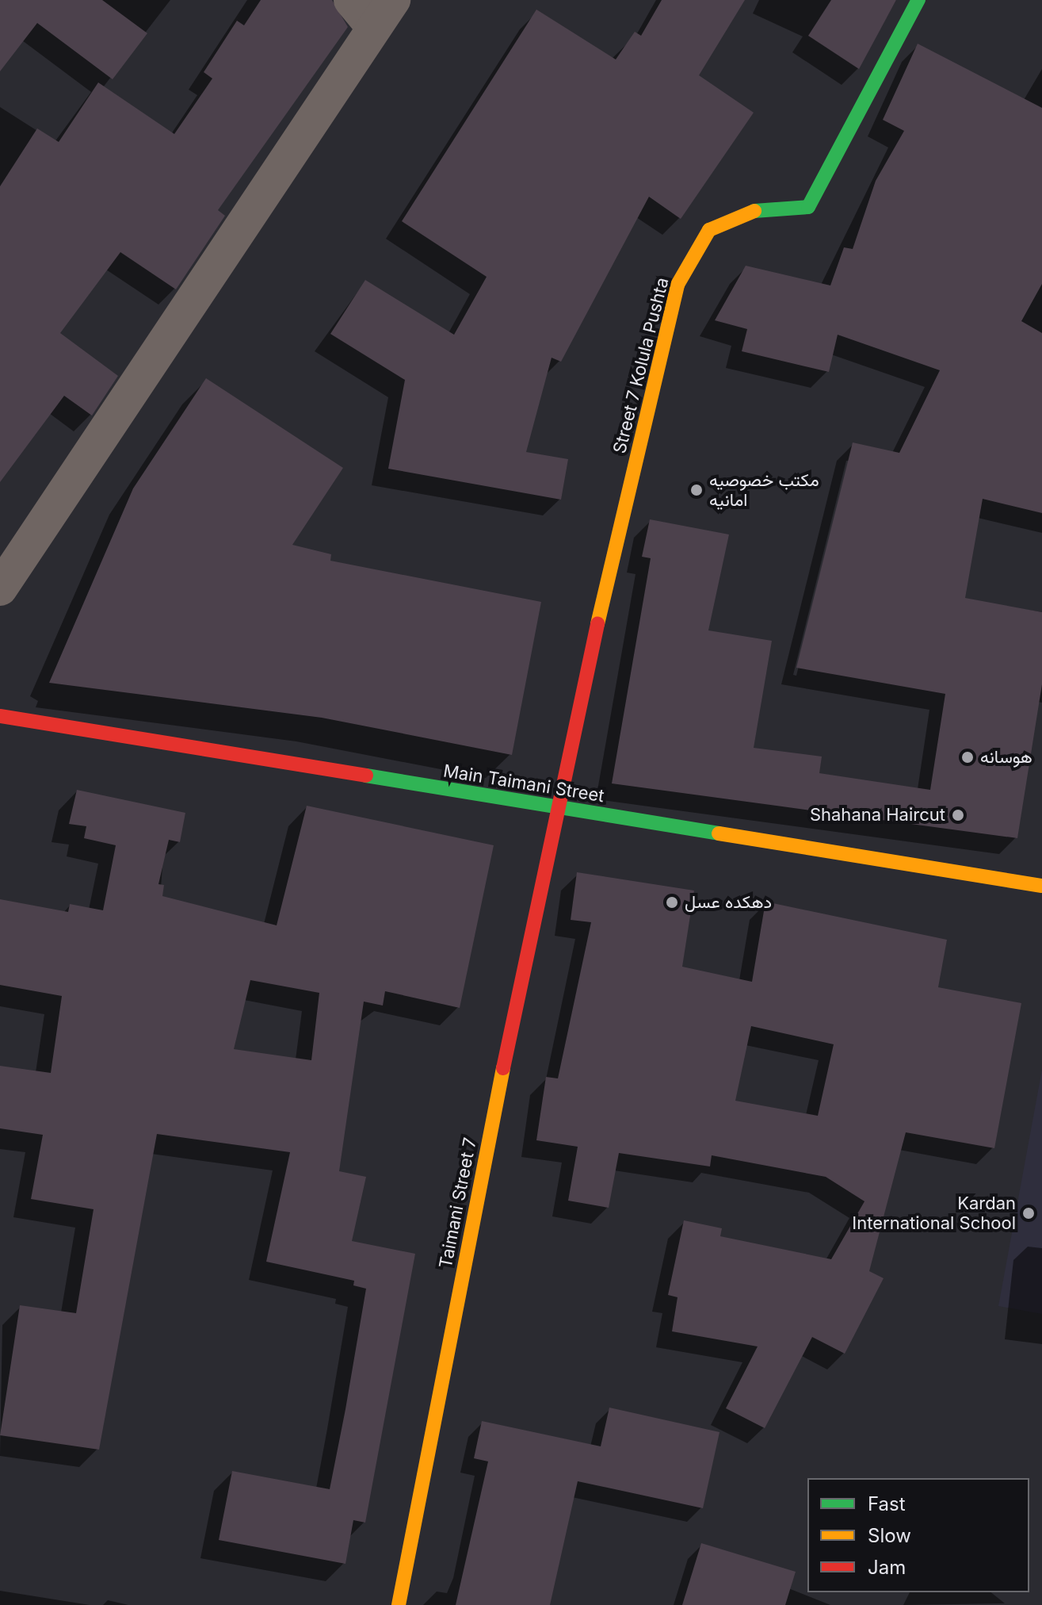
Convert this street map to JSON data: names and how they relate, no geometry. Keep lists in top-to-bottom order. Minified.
{"streets":{"street":["Street 7 Kolula Pushta","Main Taimani Street","Taimani Street 7"]},"crossings":[["Street 7 Kolula Pushta","Main Taimani Street"],["Street 7 Kolula Pushta","Taimani Street 7"],["Main Taimani Street","Taimani Street 7"]],"places":["مکتب خصوصیه امانیه","هوسانه","Shahana Haircut","دهکده عسل","Kardan International School"],"legend":["Fast","Slow","Jam"]}
